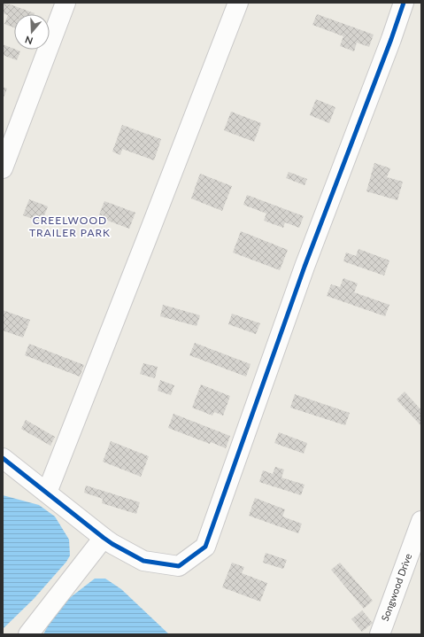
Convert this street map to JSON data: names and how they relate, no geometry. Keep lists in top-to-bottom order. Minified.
{"streets":{"street":["Songwood Drive"]},"districts":["CREELWOOD TRAILER PARK"],"north":"bottom"}
